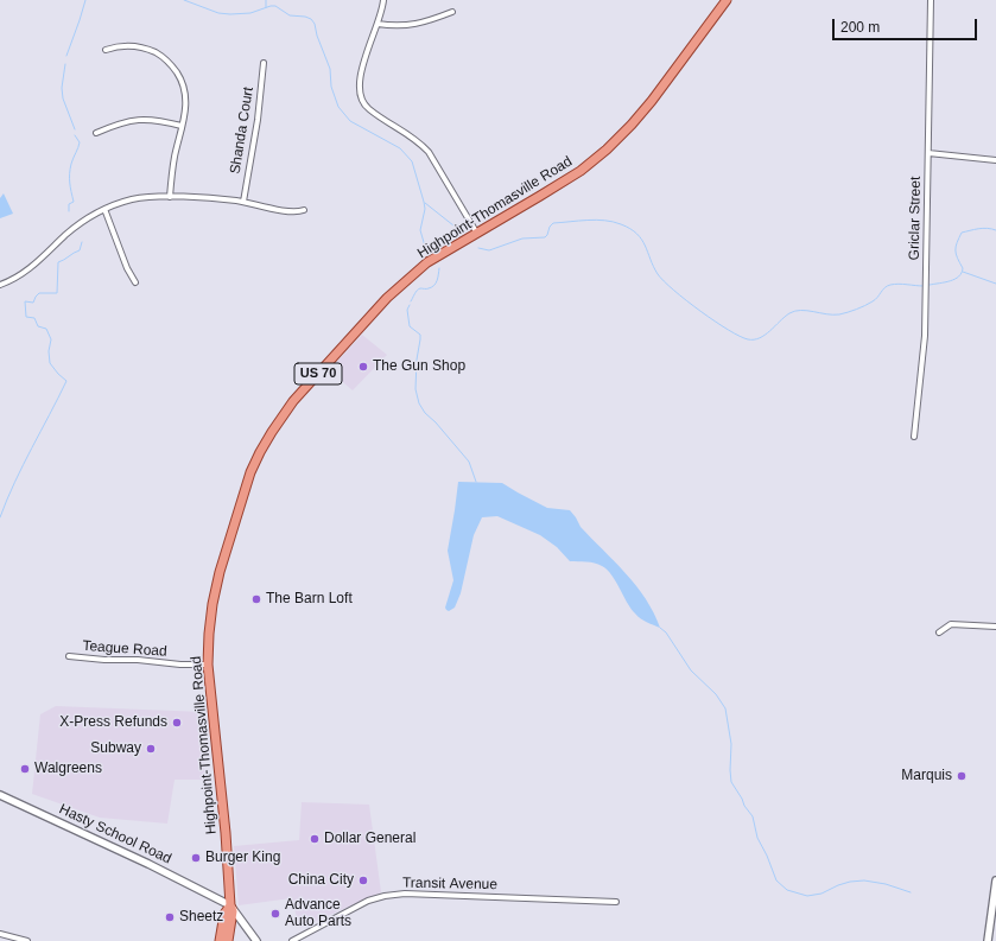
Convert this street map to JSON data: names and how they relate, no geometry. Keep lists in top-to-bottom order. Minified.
{"streets":{"main road":["Highpoint-Thomasville Road","US 70"],"street":["Shanda Court","Griclar Street","Teague Road","Hasty School Road","Transit Avenue"]},"crossings":[["Highpoint-Thomasville Road","Teague Road"],["Highpoint-Thomasville Road","Hasty School Road"]],"places":["The Gun Shop","The Barn Loft","X-Press Refunds","Subway","Walgreens","Marquis","Dollar General","Burger King","China City","Advance Auto Parts","Sheetz"],"scale_bar":"200 m"}
